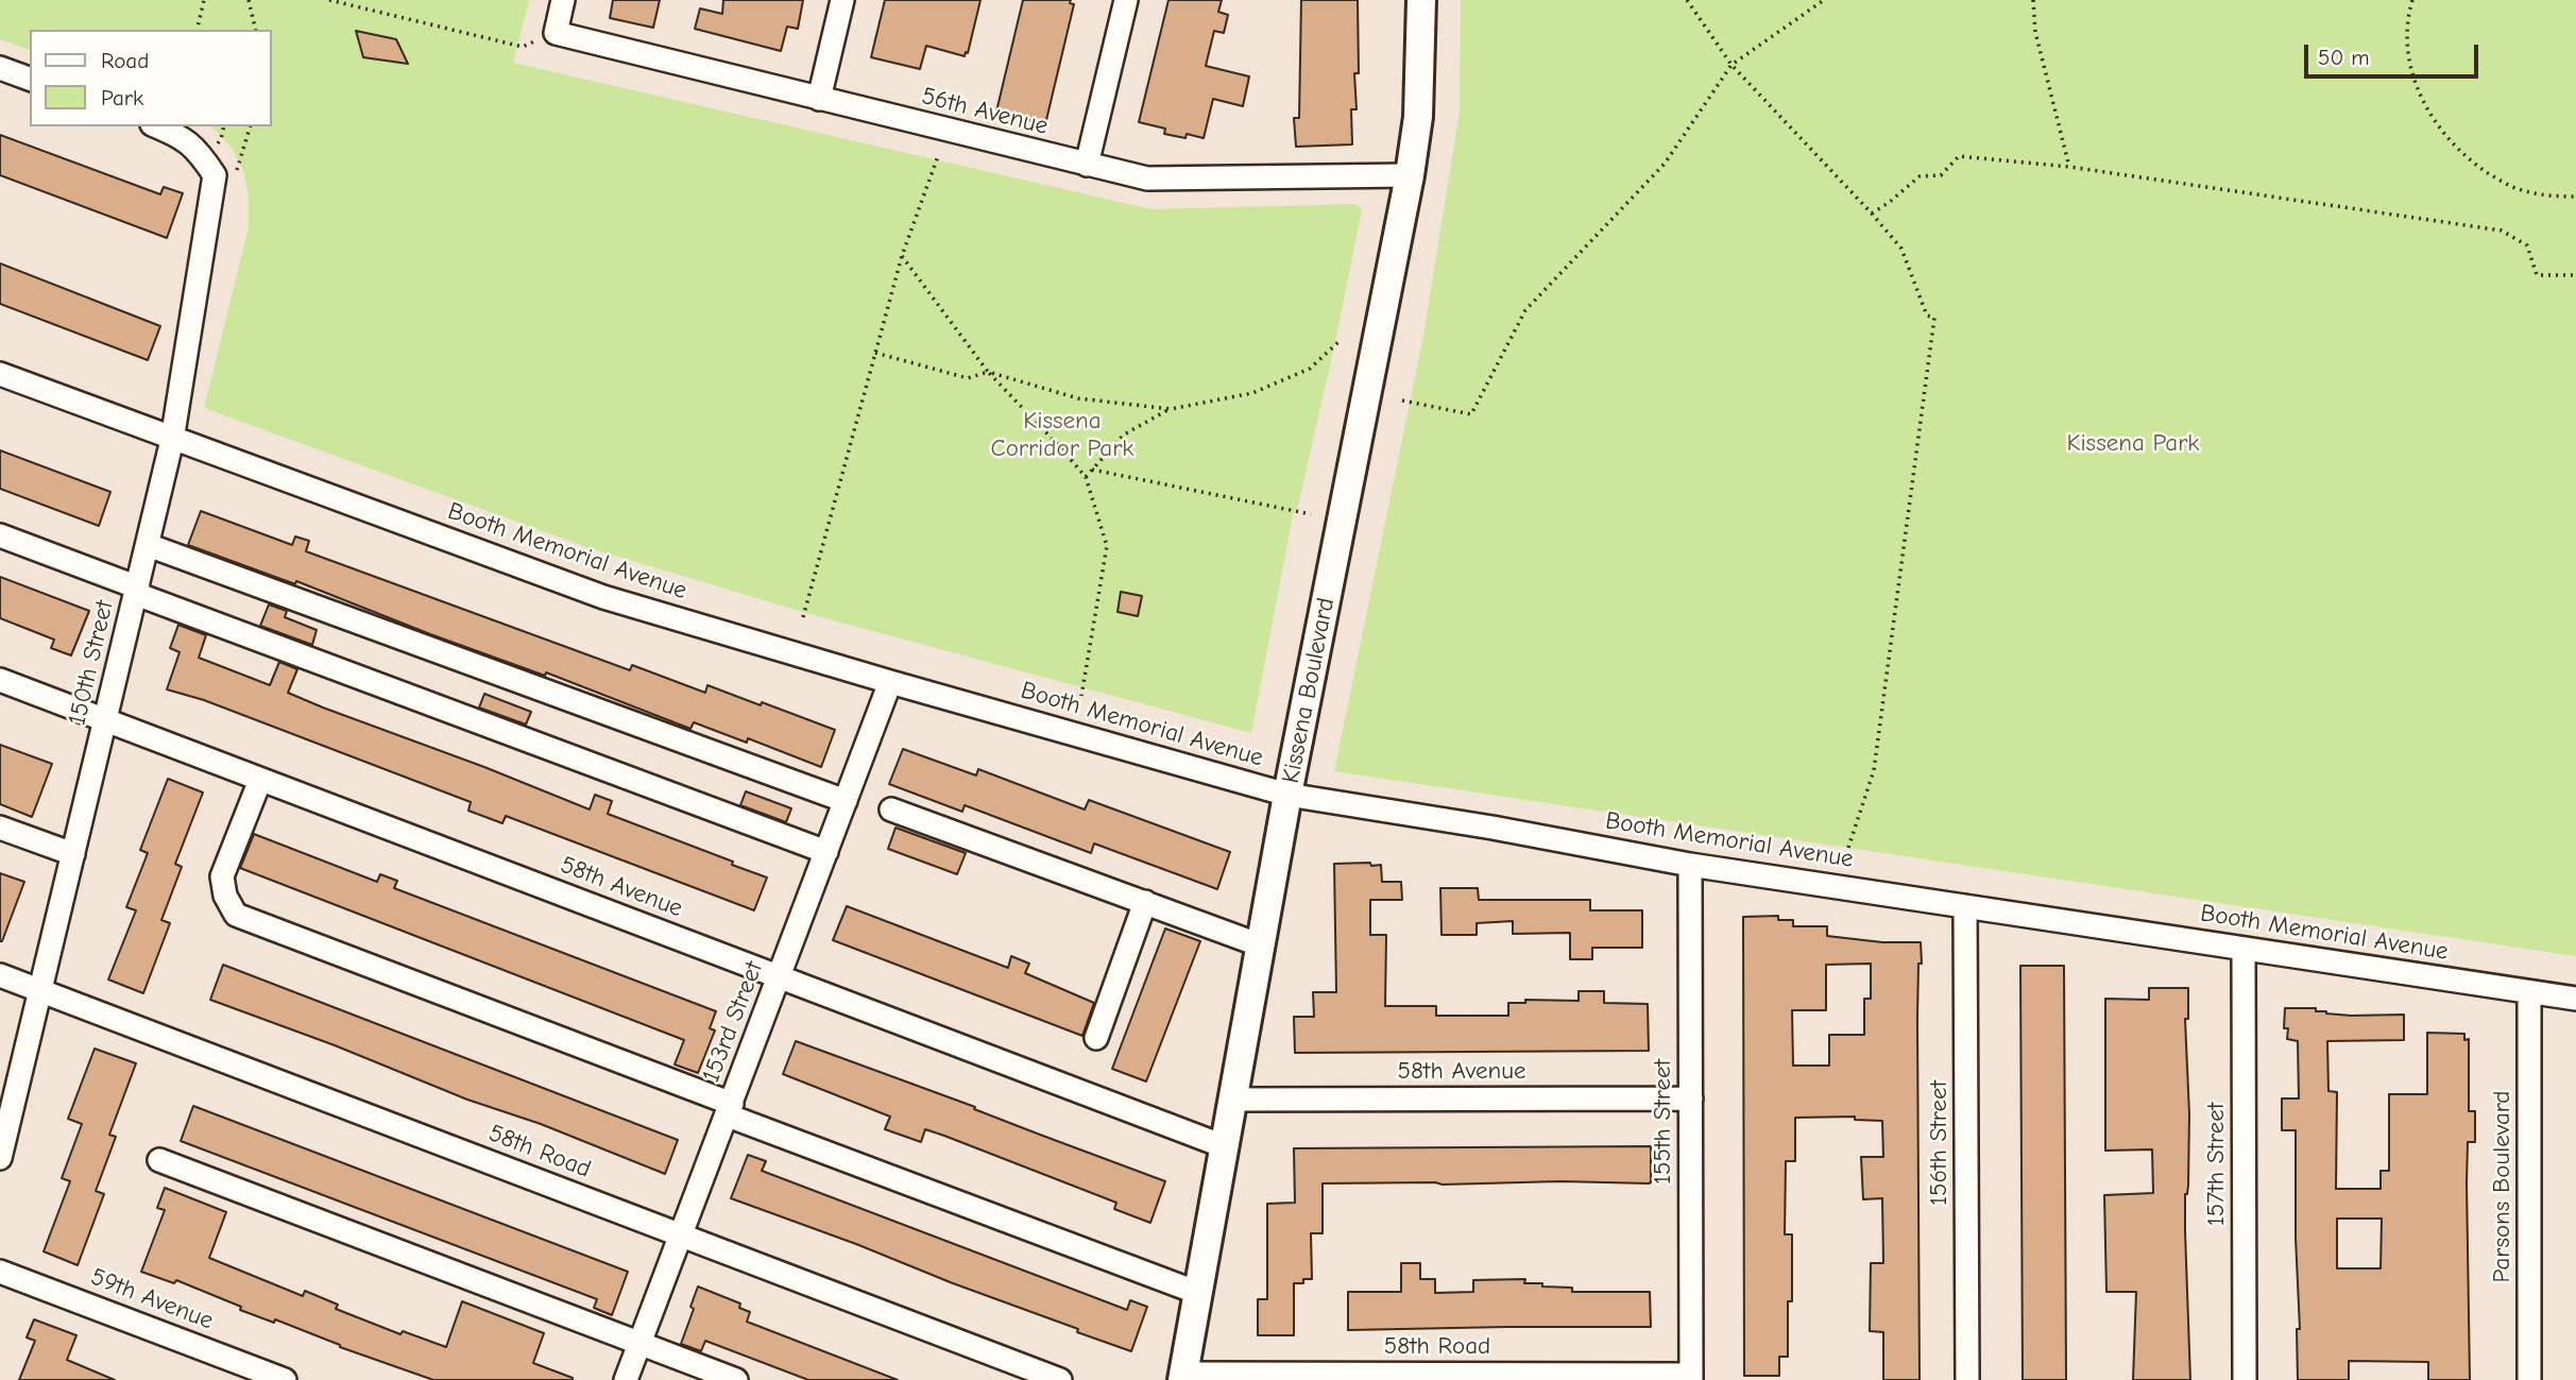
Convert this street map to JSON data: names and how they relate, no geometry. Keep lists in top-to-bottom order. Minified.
{"streets":{"main road":["Kissena Boulevard"],"street":["56th Avenue","Booth Memorial Avenue","150th Street","58th Avenue","153rd Street","155th Street","156th Street","58th Road","157th Street","Parsons Boulevard","59th Avenue"]},"crossings":[["56th Avenue","Kissena Boulevard"],["Booth Memorial Avenue","150th Street"],["Booth Memorial Avenue","Kissena Boulevard"],["Booth Memorial Avenue","153rd Street"],["Booth Memorial Avenue","155th Street"],["Booth Memorial Avenue","156th Street"],["Booth Memorial Avenue","157th Street"],["Booth Memorial Avenue","Parsons Boulevard"],["150th Street","58th Avenue"],["150th Street","58th Road"],["Kissena Boulevard","58th Avenue"],["Kissena Boulevard","58th Road"],["58th Avenue","153rd Street"],["58th Avenue","155th Street"],["153rd Street","58th Road"],["155th Street","58th Road"]],"parks":["Kissena Corridor Park","Kissena Park"],"legend":["Road","Park"],"scale_bar":"50 m"}
